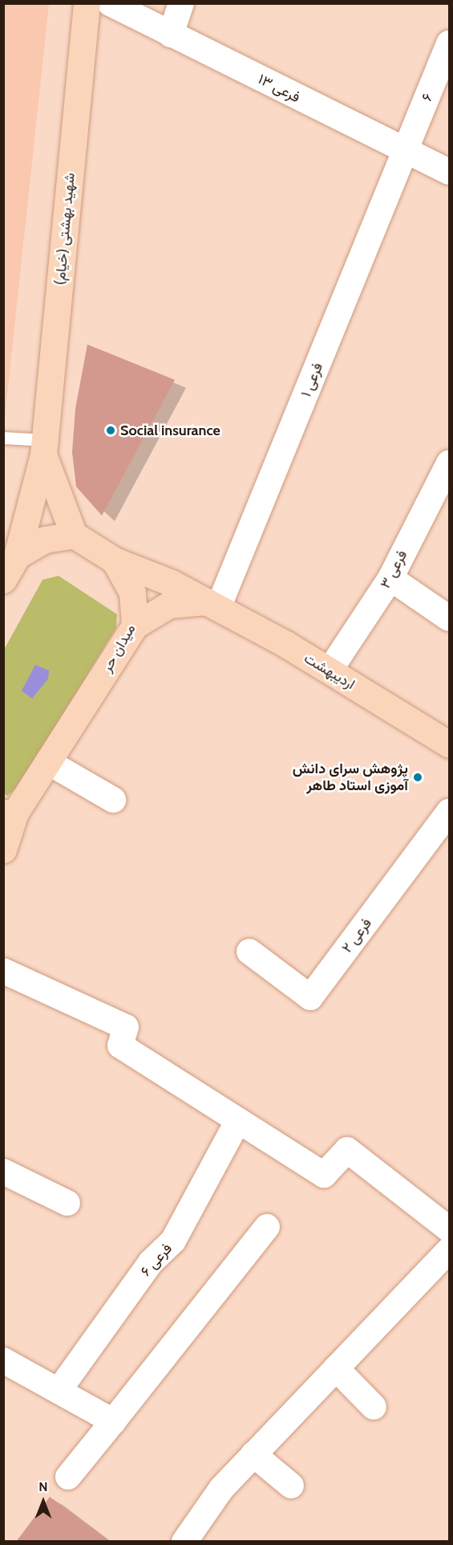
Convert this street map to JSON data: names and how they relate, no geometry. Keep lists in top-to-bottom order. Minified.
{"streets":{"main road":["شهید بهشتی (خیام)","میدان حر","اردیبهشت"],"street":["فرعی ۱۳","۶","فرعی ۱","فرعی ۳","فرعی ۲","فرعی ۶"]},"crossings":[["فرعی ۱۳","۶"],["فرعی ۱۳","فرعی ۱"],["۶","فرعی ۱"],["شهید بهشتی (خیام)","میدان حر"],["فرعی ۱","اردیبهشت"],["فرعی ۳","اردیبهشت"],["میدان حر","اردیبهشت"]],"places":["Social insurance","پژوهش سرای دانش آموزی استاد طاهر"],"north":"top"}
